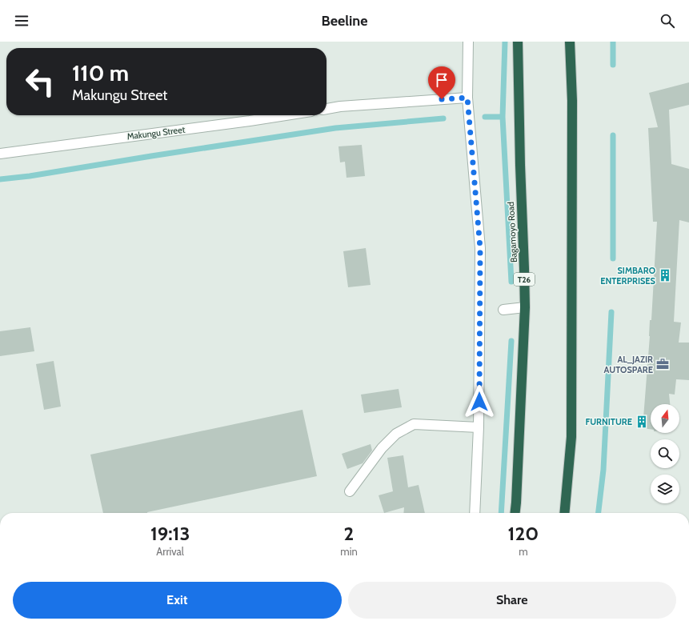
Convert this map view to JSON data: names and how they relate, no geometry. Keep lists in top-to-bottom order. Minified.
{"streets":{"highway":["Bagamoyo Road","T26"],"street":["Makungu Street"]},"places":{"building":["SIMBARO ENTERPRISES","FURNITURE"],"office":["AL_JAZIR AUTOSPARE"]},"north":"top","page":{"header":"Beeline","turn":["110 m","Makungu Street"],"eta":["19:13","Arrival","2","min","120","m"],"buttons":["Exit","Share"]}}
